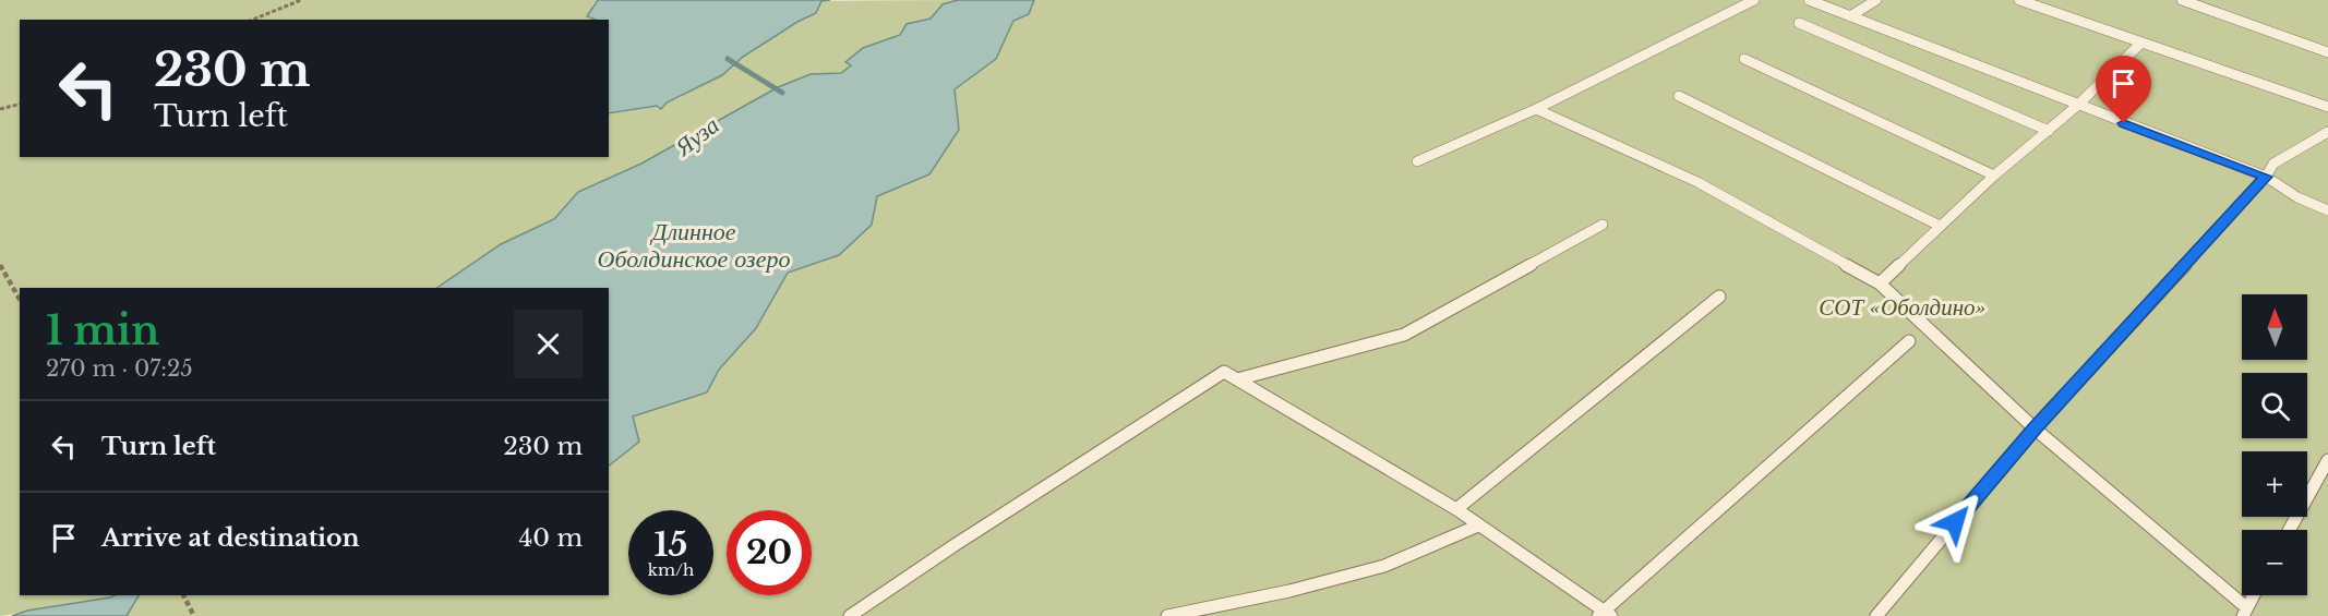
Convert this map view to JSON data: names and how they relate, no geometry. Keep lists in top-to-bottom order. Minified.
{"water":["Яуза","Длинное Оболдинское озеро"],"parks":["СОТ «Оболдино»"],"north":"top","page":{"turn":["230 m","Turn left"],"heading":["1 min","270 m · 07:25"],"map_buttons":["+","−"],"list":[{"name":"Turn left","value":"230 m"},{"name":"Arrive at destination","value":"40 m"}],"speed":"15 km/h","limit":"20"}}
